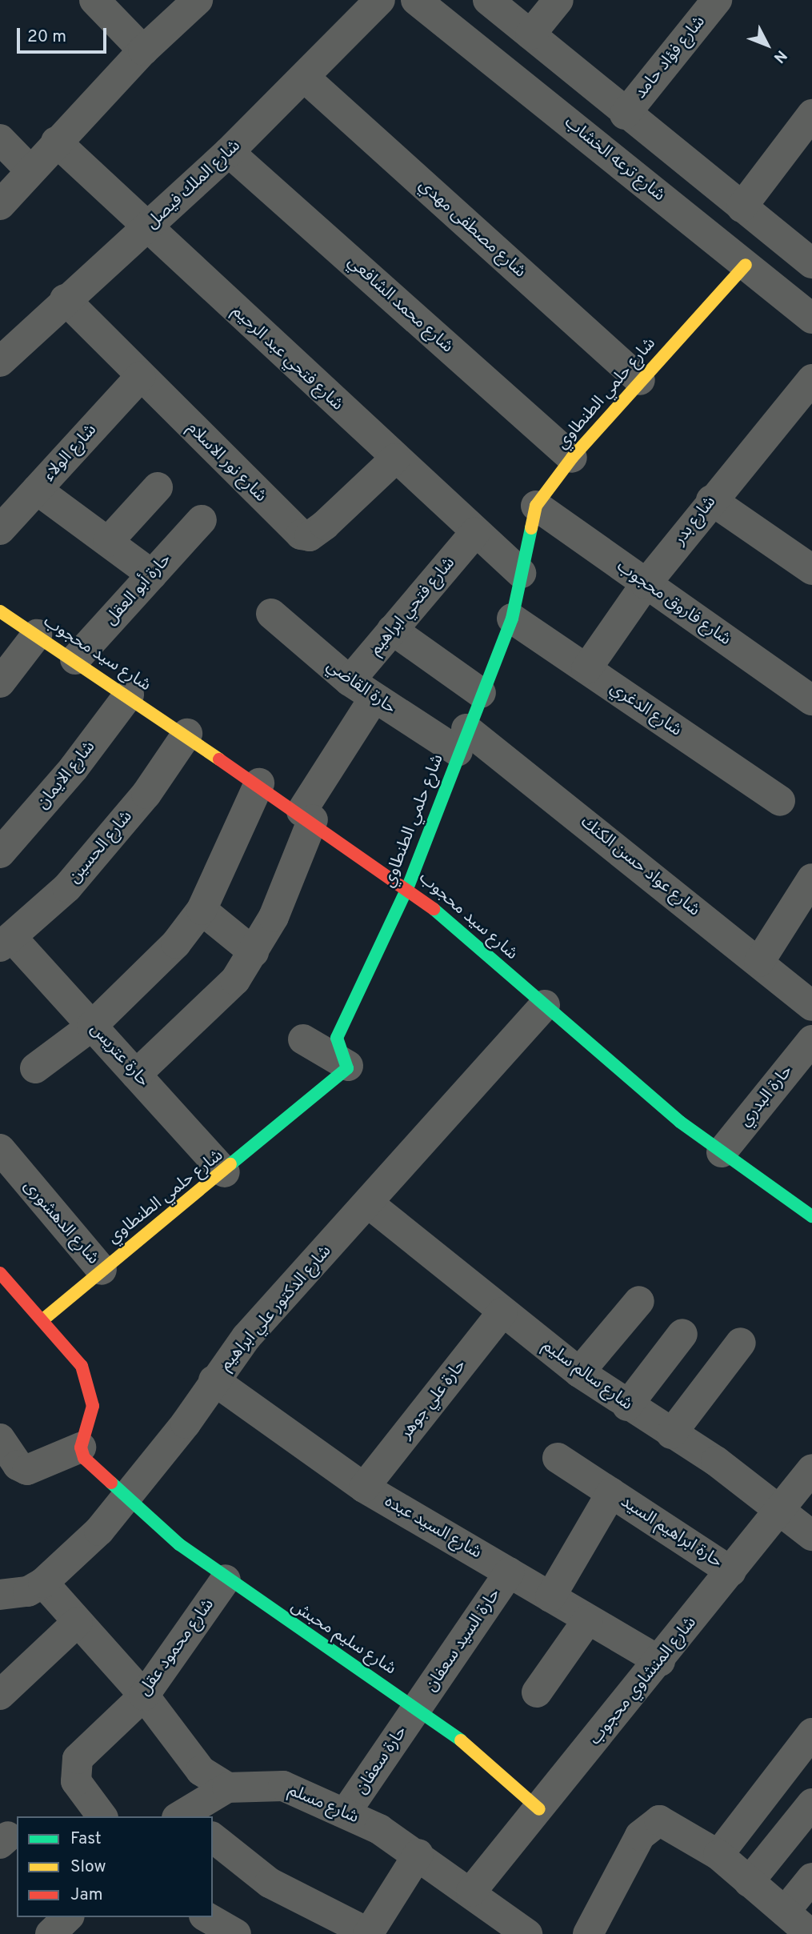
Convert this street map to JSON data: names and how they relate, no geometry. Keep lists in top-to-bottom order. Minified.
{"streets":{"street":["شارع فؤاد حامد","شارع ترعه الخشاب","شارع الملك فيصل","شارع مصطفى مهدي","شارع محمد الشافعي","شارع فتحي عبد الرحيم","شارع حلمي الطنطاوي","شارع الولاء","شارع نور الاسلام","شارع بدر","حارة أبو العقل","شارع فاروق محجوب","شارع فتحي ابراهيم","شارع سيد محجوب","حارة القاضي","شارع الدغري","شارع الايمان","شارع الحسين","شارع عواد حسن الكنك","حارة عتريس","حارة البدري","شارع الدهشورى","شارع الدكتور علي ابراهيم","شارع سالم سليم","حارة علي جوهر","شارع السيد عبده","حارة ابراهيم السيد","شارع سليم محبش","حارة السيد سعفان","شارع محمود عقل","شارع المنشاوي محجوب","حارة سعفان","شارع مسلم"]},"crossings":[["شارع ترعه الخشاب","شارع حلمي الطنطاوي"],["شارع الملك فيصل","شارع مصطفى مهدي"],["شارع الملك فيصل","شارع محمد الشافعي"],["شارع الملك فيصل","شارع فتحي عبد الرحيم"],["شارع الملك فيصل","شارع نور الاسلام"],["شارع مصطفى مهدي","شارع حلمي الطنطاوي"],["شارع محمد الشافعي","شارع حلمي الطنطاوي"],["شارع فتحي عبد الرحيم","شارع حلمي الطنطاوي"],["شارع فتحي عبد الرحيم","شارع نور الاسلام"],["شارع فتحي عبد الرحيم","شارع فتحي ابراهيم"],["شارع حلمي الطنطاوي","شارع فاروق محجوب"],["شارع حلمي الطنطاوي","شارع سيد محجوب"],["شارع حلمي الطنطاوي","حارة القاضي"],["شارع حلمي الطنطاوي","شارع الدغري"],["شارع حلمي الطنطاوي","شارع عواد حسن الكنك"],["شارع حلمي الطنطاوي","حارة عتريس"],["شارع حلمي الطنطاوي","شارع الدهشورى"],["شارع الولاء","شارع نور الاسلام"],["شارع بدر","شارع فاروق محجوب"],["شارع بدر","شارع الدغري"],["حارة أبو العقل","شارع سيد محجوب"],["شارع فتحي ابراهيم","شارع سيد محجوب"],["شارع فتحي ابراهيم","حارة القاضي"],["شارع فتحي ابراهيم","حارة عتريس"],["شارع سيد محجوب","شارع الايمان"],["شارع سيد محجوب","شارع الحسين"],["شارع سيد محجوب","حارة البدري"],["شارع سيد محجوب","شارع الدكتور علي ابراهيم"],["حارة القاضي","شارع عواد حسن الكنك"],["شارع الحسين","حارة عتريس"],["شارع الدكتور علي ابراهيم","شارع سالم سليم"],["شارع الدكتور علي ابراهيم","شارع السيد عبده"],["شارع الدكتور علي ابراهيم","شارع سليم محبش"],["شارع سالم سليم","حارة علي جوهر"],["شارع سالم سليم","شارع المنشاوي محجوب"],["حارة علي جوهر","شارع السيد عبده"],["شارع السيد عبده","حارة ابراهيم السيد"],["شارع السيد عبده","حارة السيد سعفان"],["شارع السيد عبده","شارع المنشاوي محجوب"],["حارة ابراهيم السيد","شارع المنشاوي محجوب"],["شارع سليم محبش","حارة السيد سعفان"],["شارع سليم محبش","شارع محمود عقل"],["شارع سليم محبش","شارع المنشاوي محجوب"],["شارع سليم محبش","حارة سعفان"],["حارة السيد سعفان","حارة سعفان"],["شارع المنشاوي محجوب","شارع مسلم"],["حارة سعفان","شارع مسلم"]],"legend":["Fast","Slow","Jam"],"scale_bar":"20 m","north":"bottom right"}
